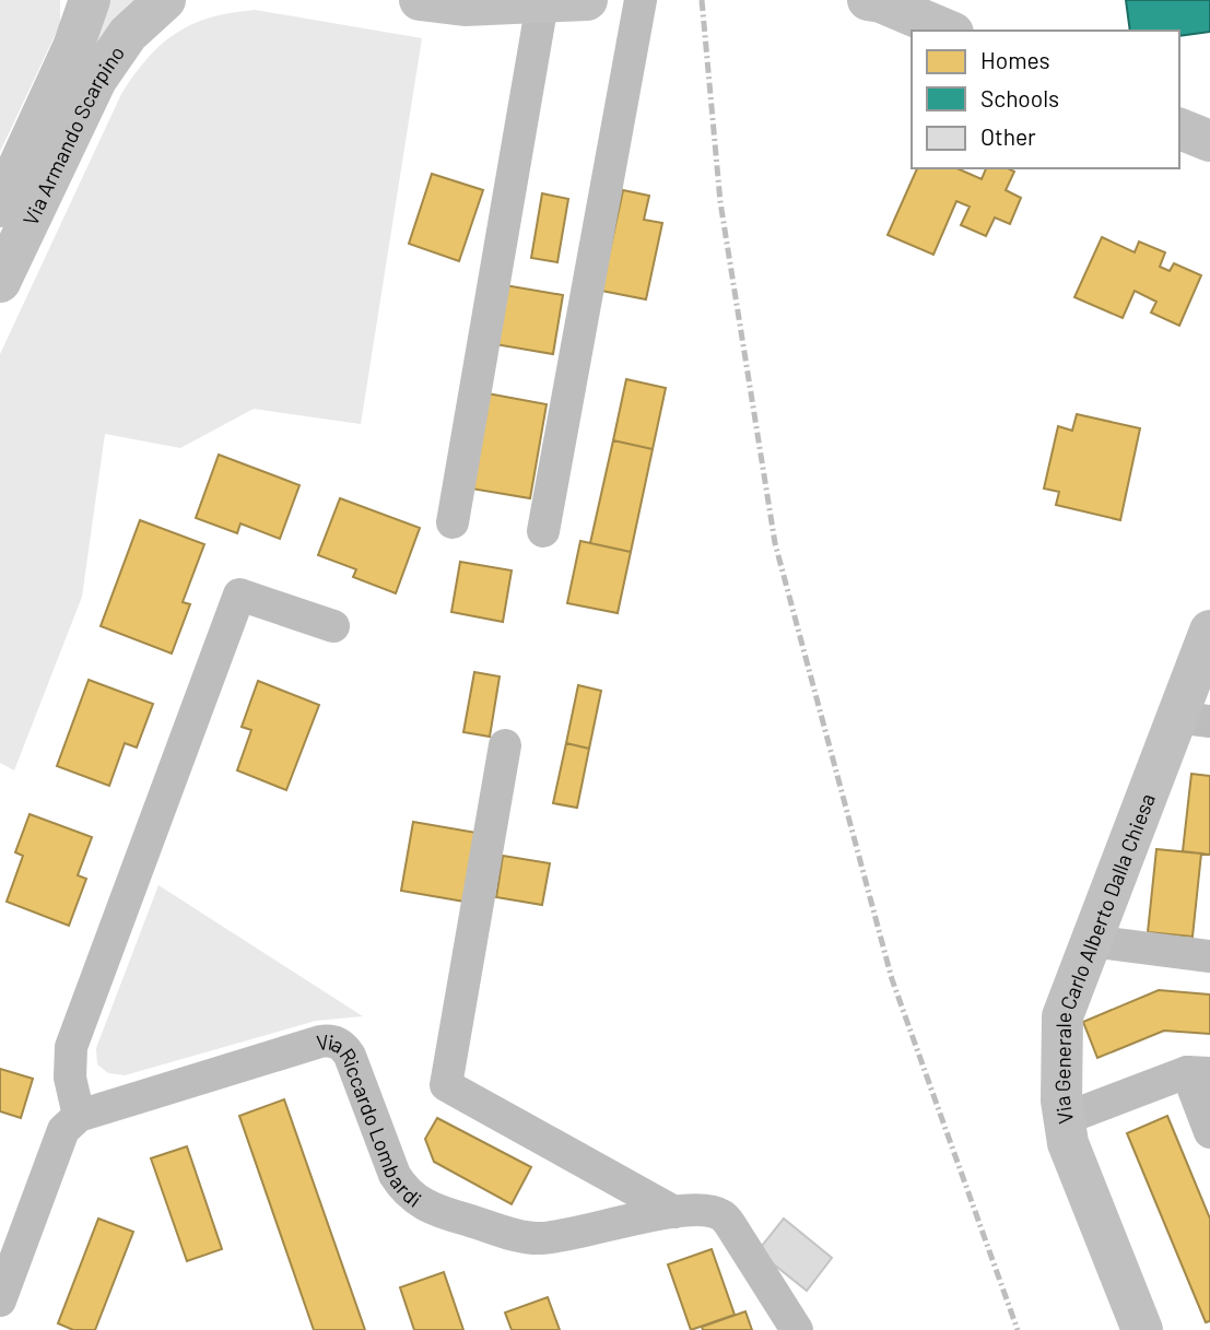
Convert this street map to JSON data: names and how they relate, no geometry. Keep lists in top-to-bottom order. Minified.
{"streets":{"street":["Via Armando Scarpino","Via Generale Carlo Alberto Dalla Chiesa","Via Riccardo Lombardi"]},"legend":["Homes","Schools","Other"]}
